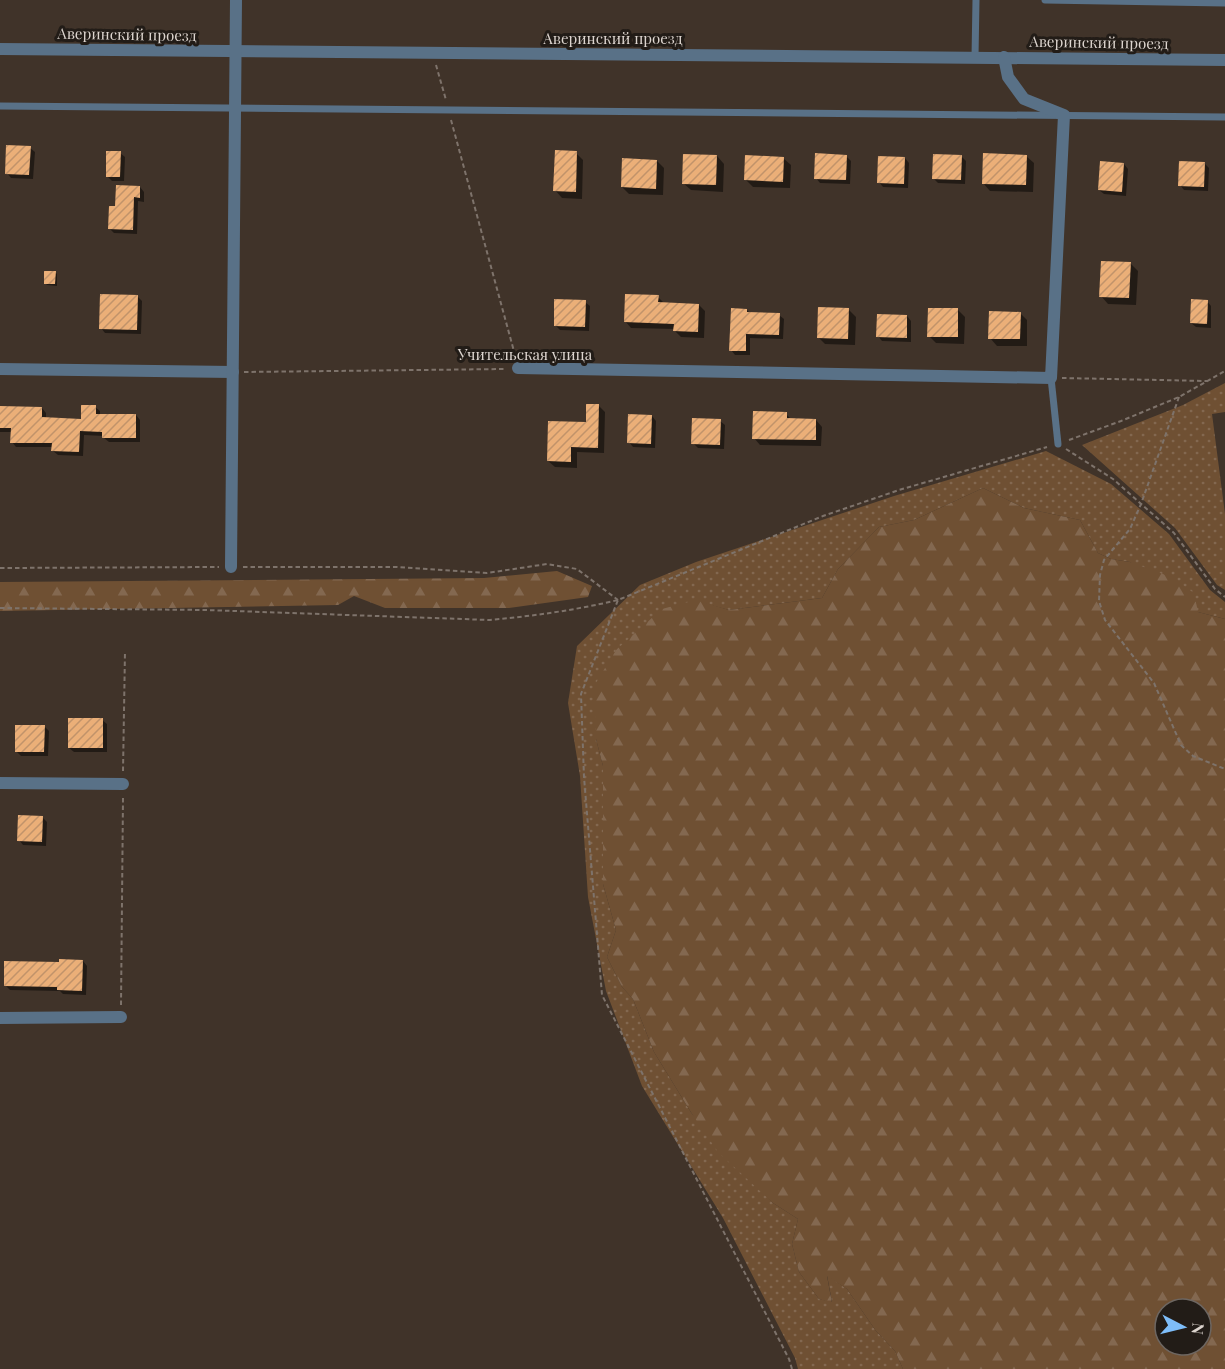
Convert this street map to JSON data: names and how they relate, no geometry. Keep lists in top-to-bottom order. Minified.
{"streets":{"street":["Аверинский проезд","Учительская улица"]},"north":"right"}
